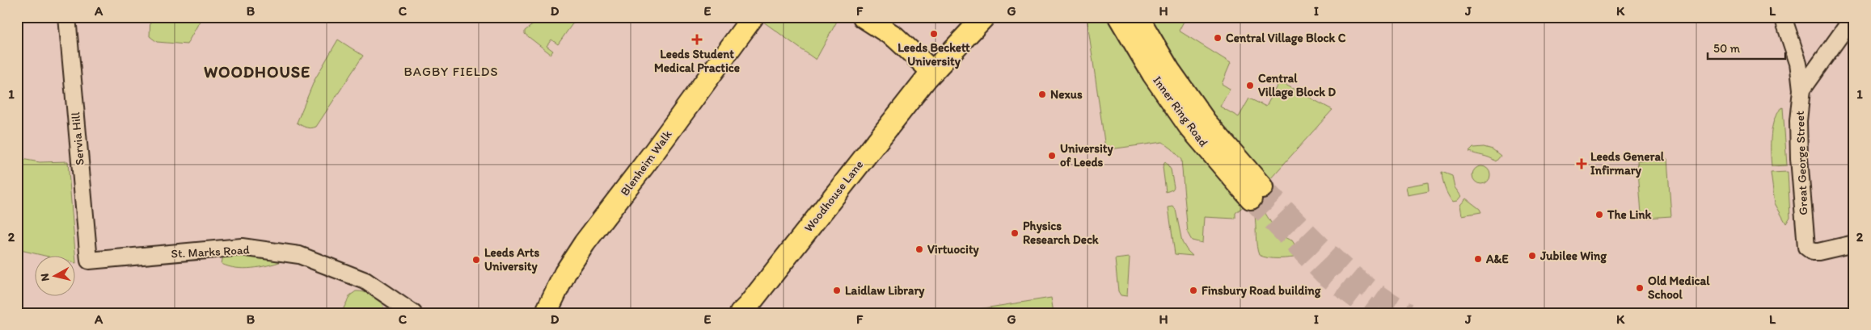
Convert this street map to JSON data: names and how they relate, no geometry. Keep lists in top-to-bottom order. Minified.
{"streets":{"highway":["Inner Ring Road","Blenheim Walk","Woodhouse Lane"],"street":["Servia Hill","Great George Street","St. Marks Road"]},"crossings":[["Servia Hill","St. Marks Road"]],"districts":["BAGBY FIELDS","WOODHOUSE"],"places":{"other":["Leeds Beckett University","Central Village Block C","Central Village Block D","Nexus","University of Leeds","The Link","Physics Research Deck","Virtuocity","Jubilee Wing","A&E","Leeds Arts University","Old Medical School","Laidlaw Library","Finsbury Road building"],"health":["Leeds Student Medical Practice","Leeds General Infirmary"]},"scale_bar":"50 m","north":"left","grid":{"columns":["A","B","C","D","E","F","G","H","I","J","K","L"],"rows":["1","2"]}}
